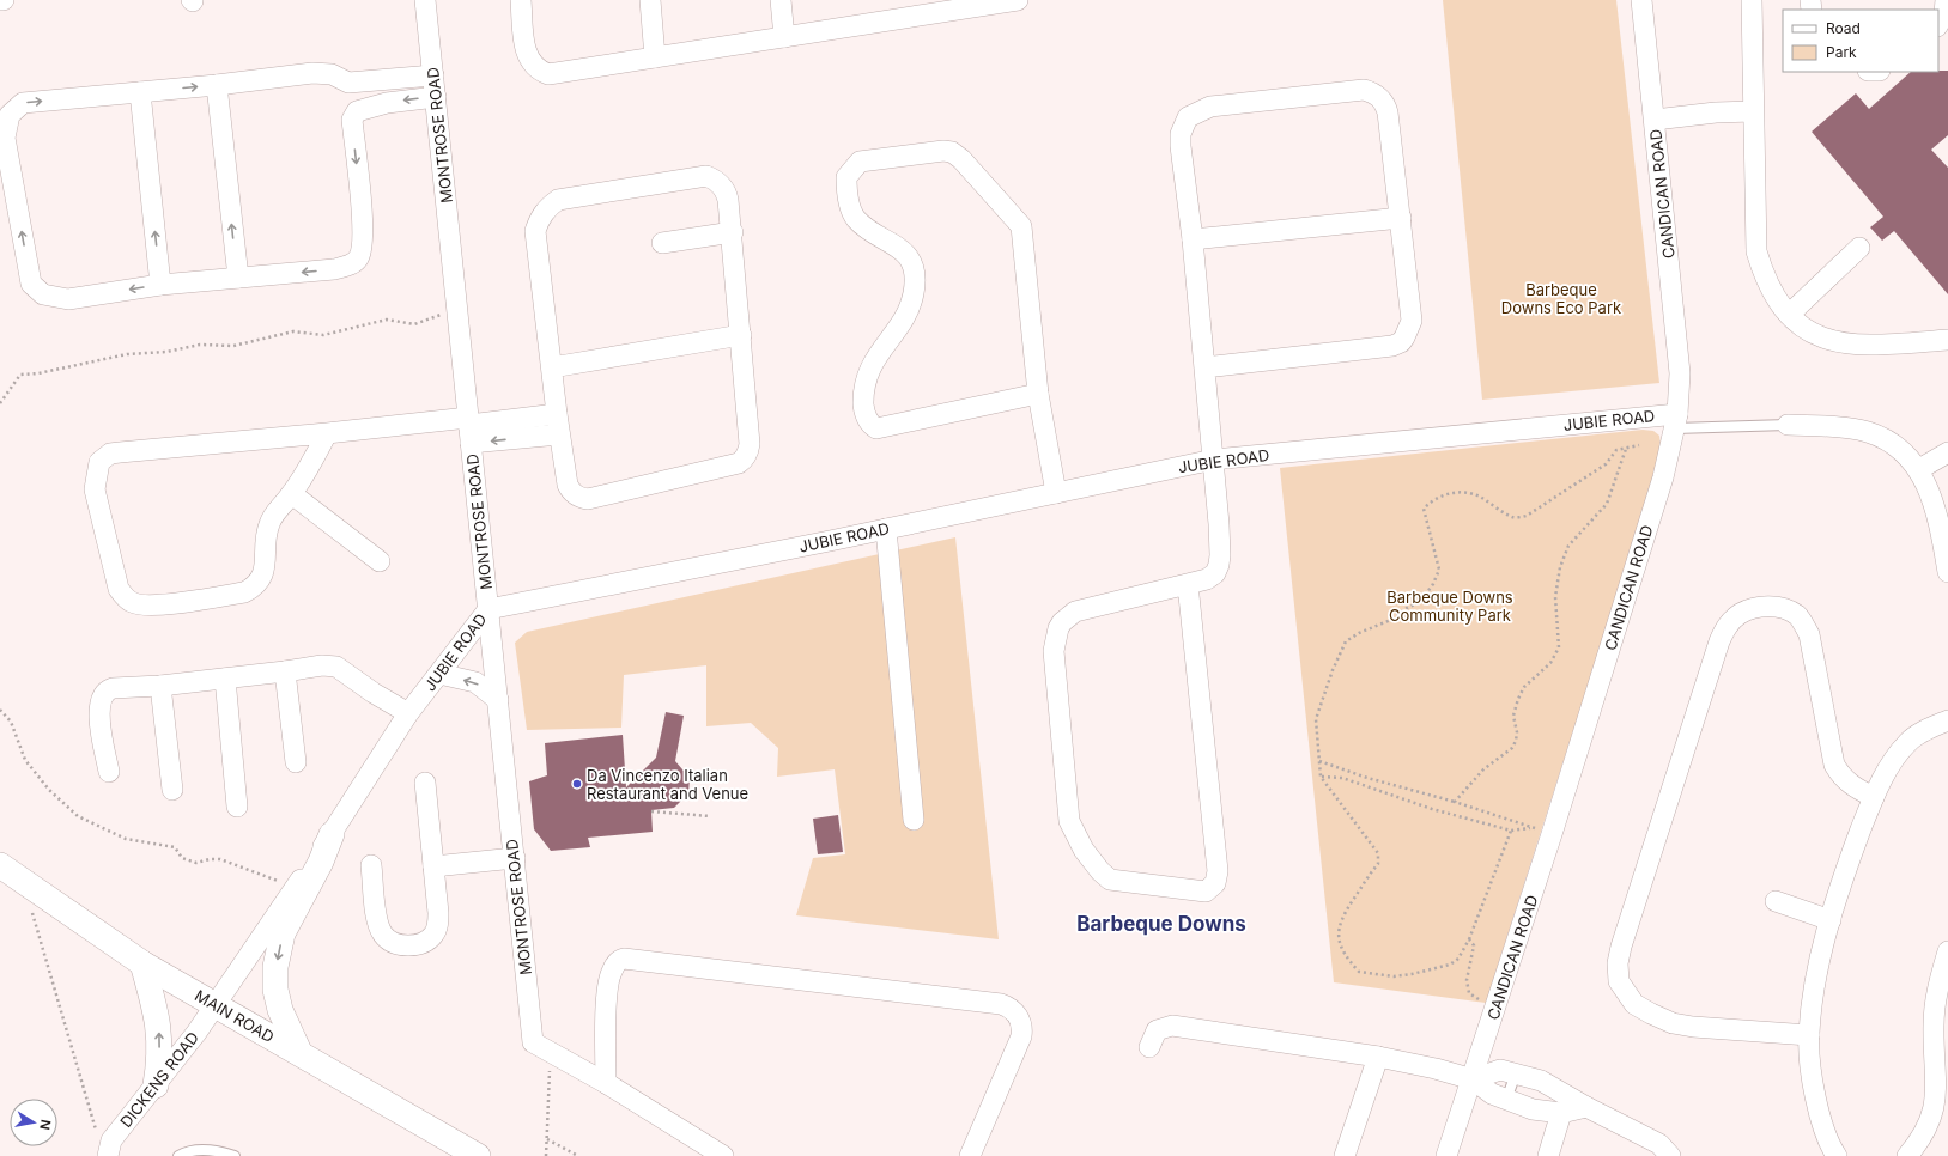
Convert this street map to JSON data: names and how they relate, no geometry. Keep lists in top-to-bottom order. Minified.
{"streets":{"street":["MONTROSE ROAD","CANDICAN ROAD","JUBIE ROAD","MAIN ROAD","DICKENS ROAD"]},"crossings":[["MONTROSE ROAD","JUBIE ROAD"],["CANDICAN ROAD","JUBIE ROAD"],["JUBIE ROAD","MAIN ROAD"],["JUBIE ROAD","DICKENS ROAD"],["MAIN ROAD","DICKENS ROAD"]],"districts":["Barbeque Downs"],"parks":["Barbeque Downs Eco Park","Barbeque Downs Community Park"],"places":["Da Vincenzo Italian Restaurant and Venue"],"legend":["Road","Park"],"north":"right"}
